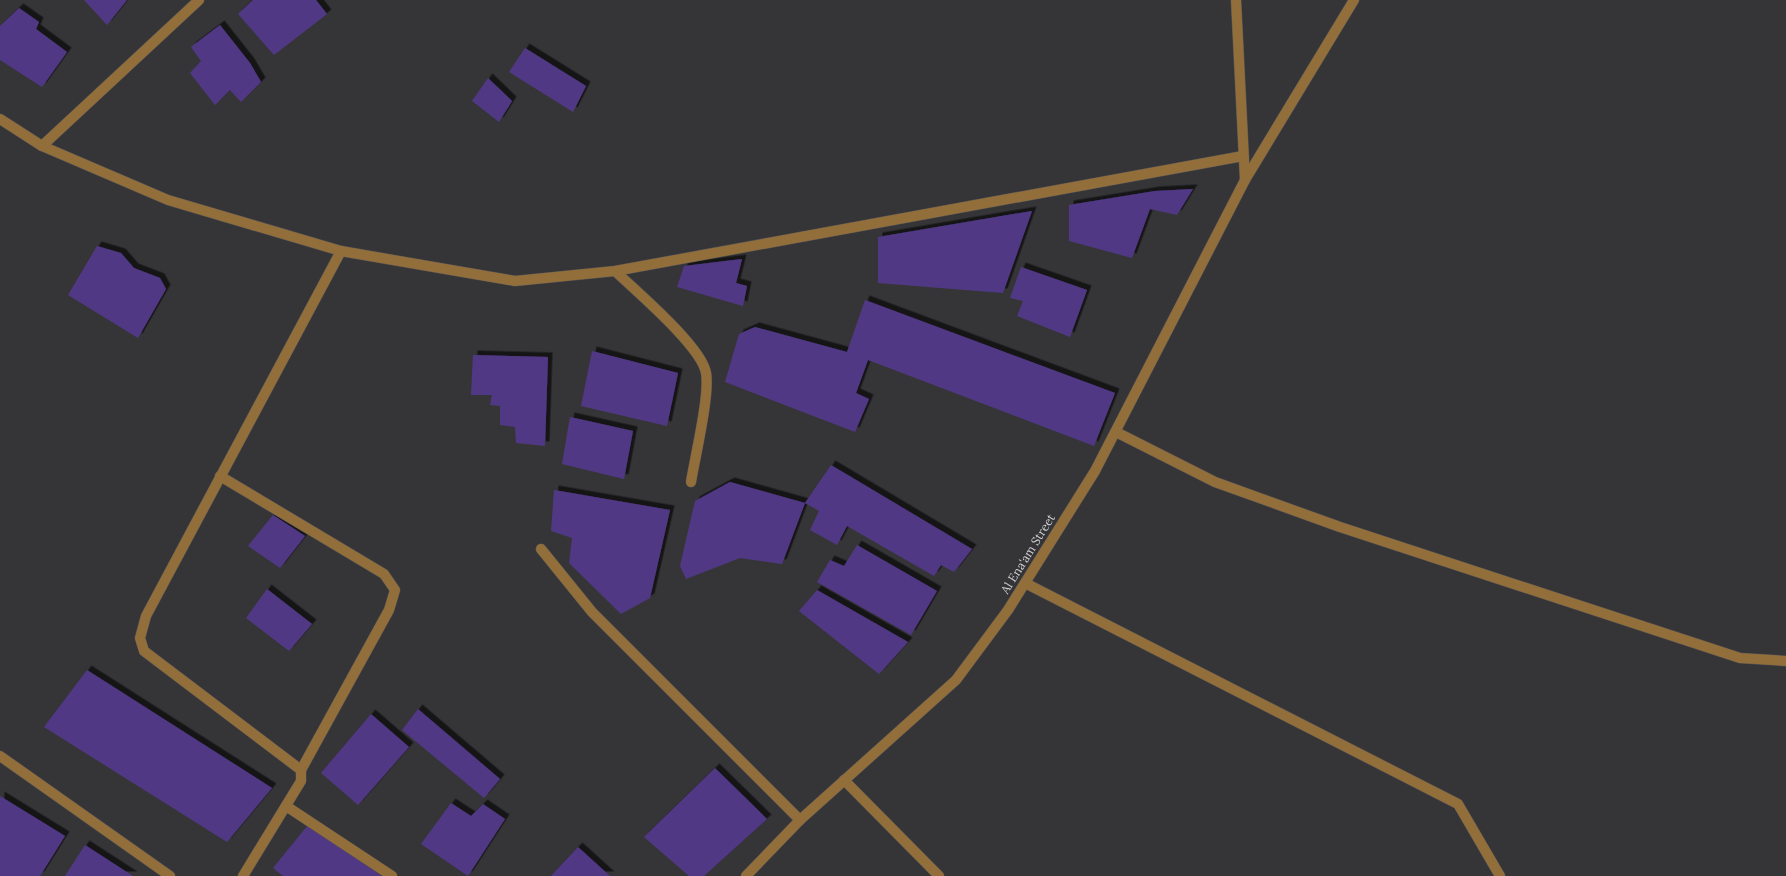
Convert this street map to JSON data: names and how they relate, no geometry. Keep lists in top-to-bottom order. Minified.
{"streets":{"street":["Al Ena'am Street"]}}
